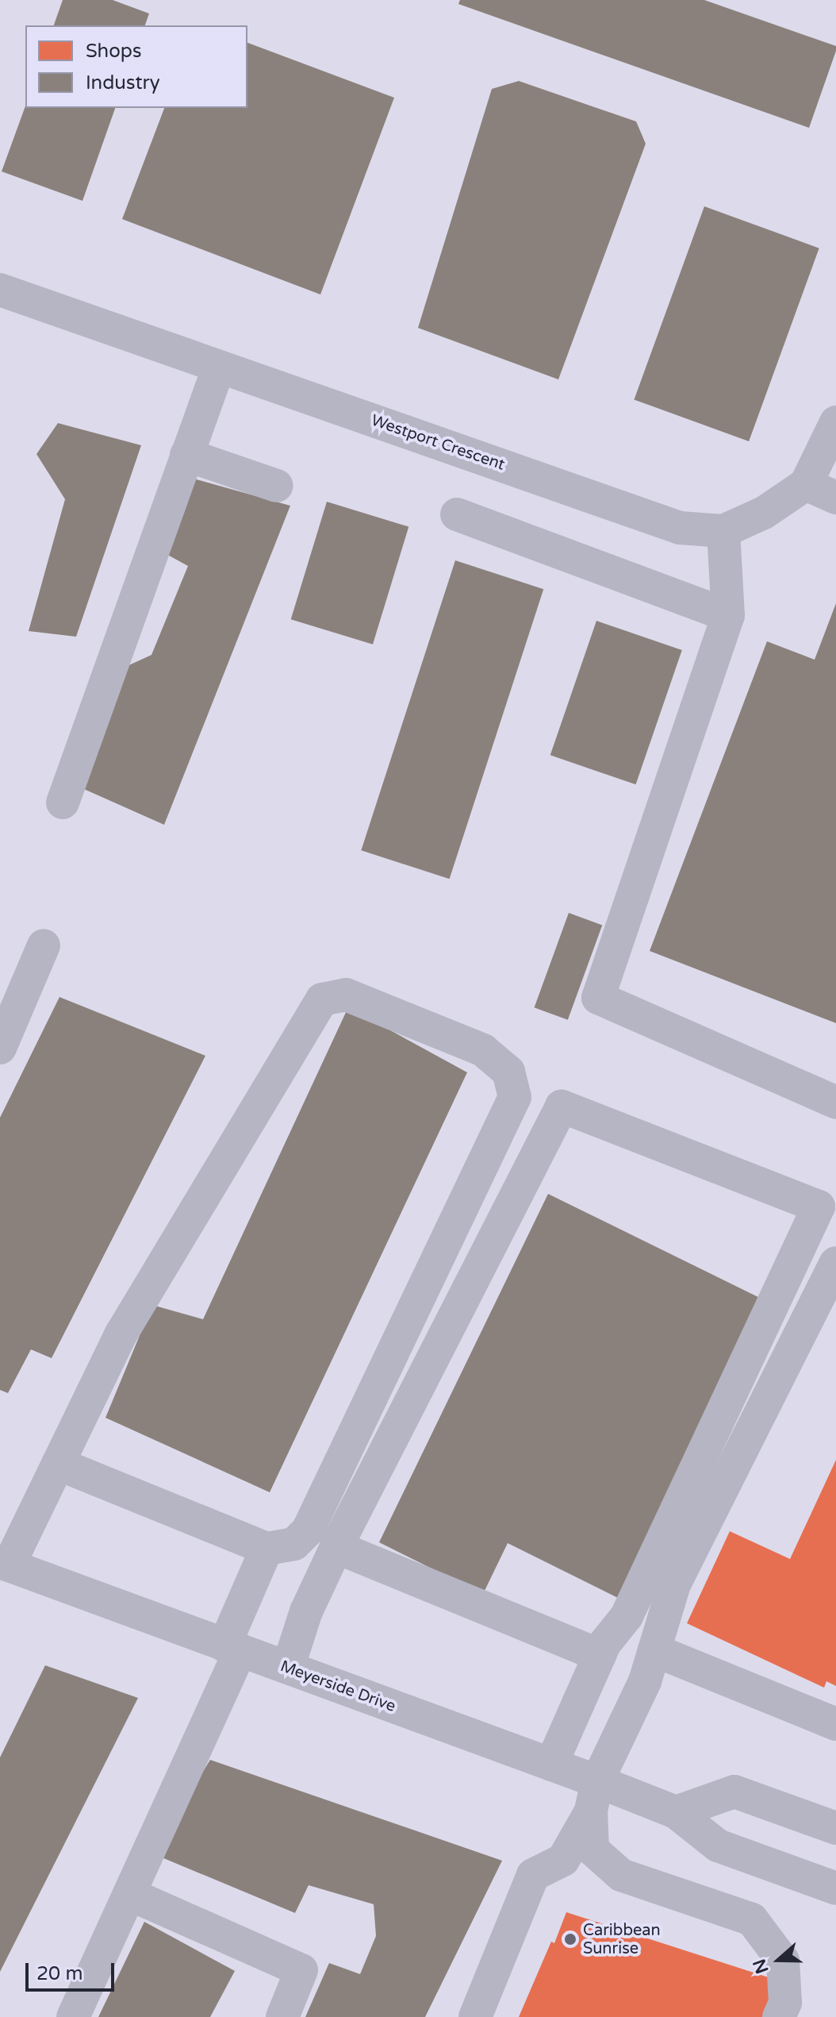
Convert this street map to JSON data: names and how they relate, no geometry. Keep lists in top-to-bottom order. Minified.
{"streets":{"street":["Westport Crescent","Meyerside Drive"]},"places":["Caribbean Sunrise"],"legend":["Shops","Industry"],"scale_bar":"20 m","north":"left"}
